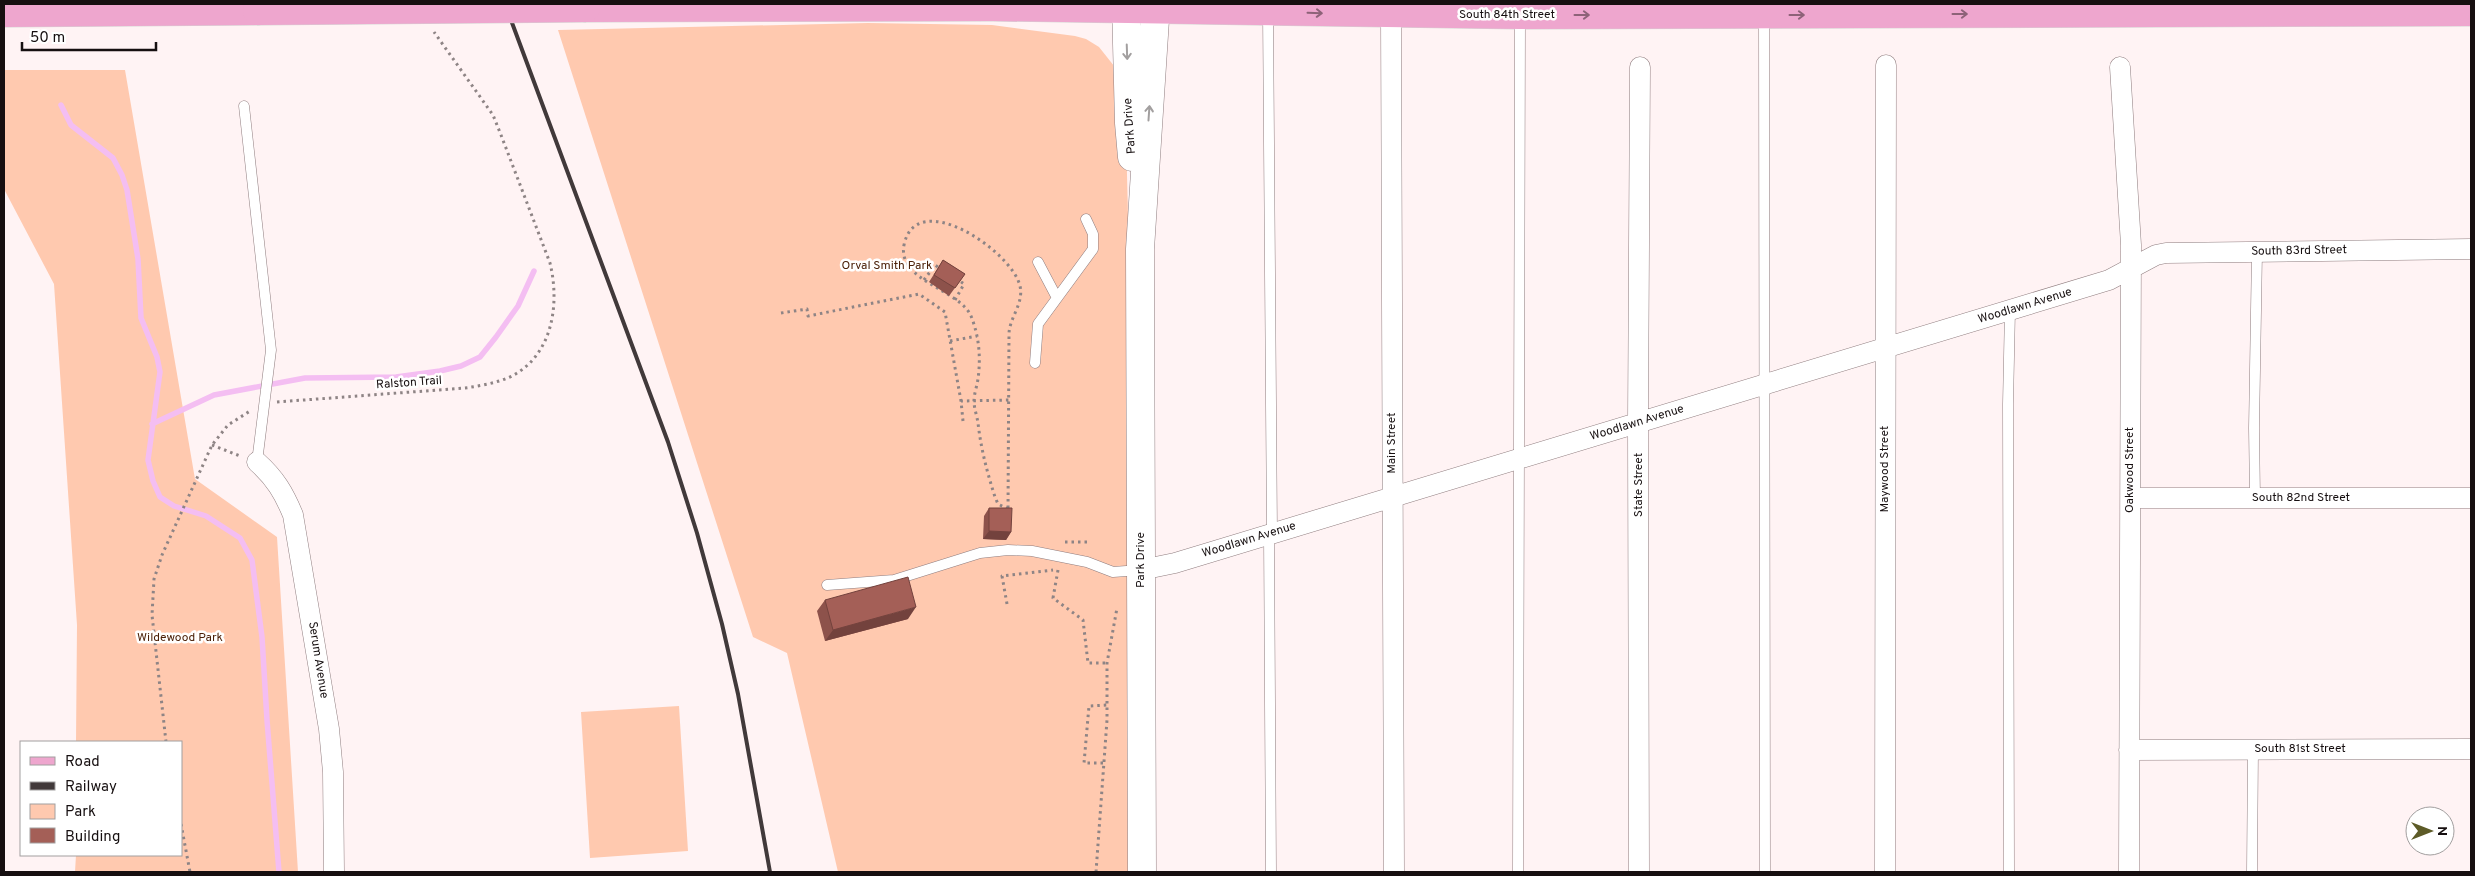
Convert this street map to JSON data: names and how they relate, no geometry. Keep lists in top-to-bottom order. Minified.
{"streets":{"main road":["South 84th Street"],"street":["Park Drive","South 83rd Street","Woodlawn Avenue","Main Street","Maywood Street","Oakwood Street","State Street","South 82nd Street","Serum Avenue","South 81st Street"],"path":["Ralston Trail"]},"crossings":[["South 84th Street","Park Drive"],["South 84th Street","Main Street"],["Park Drive","Woodlawn Avenue"],["South 83rd Street","Woodlawn Avenue"],["South 83rd Street","Oakwood Street"],["Woodlawn Avenue","Main Street"],["Woodlawn Avenue","Maywood Street"],["Woodlawn Avenue","Oakwood Street"],["Woodlawn Avenue","State Street"],["Oakwood Street","South 82nd Street"],["Oakwood Street","South 81st Street"]],"parks":["Orval Smith Park","Wildewood Park"],"legend":["Road","Railway","Park","Building"],"scale_bar":"50 m","north":"right"}
